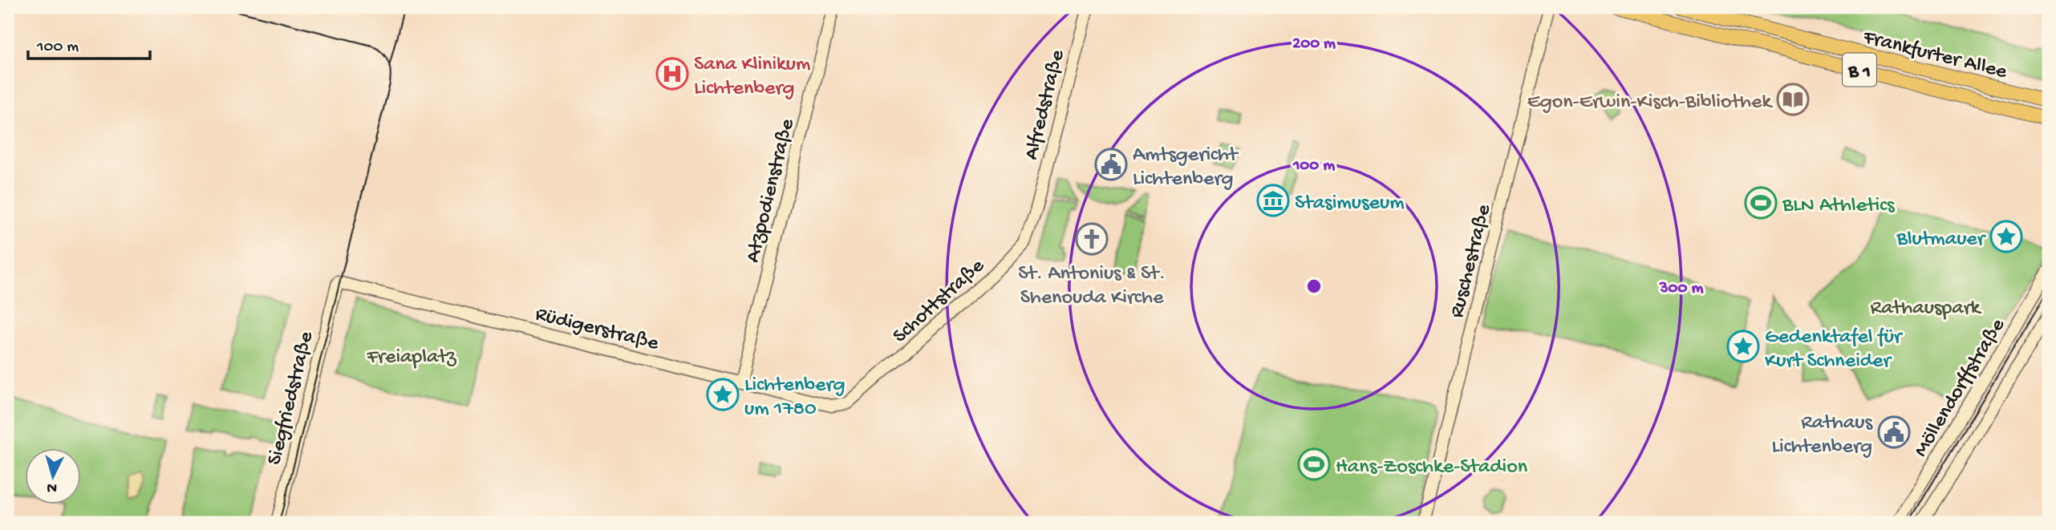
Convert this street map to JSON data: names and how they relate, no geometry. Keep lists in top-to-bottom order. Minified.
{"streets":{"main road":["Frankfurter Allee","B 1"],"street":["Alfredstraße","Atzpodienstraße","Ruschestraße","Schottstraße","Rüdigerstraße","Möllendorffstraße","Siegfriedstraße"]},"crossings":[["Alfredstraße","Schottstraße"],["Atzpodienstraße","Rüdigerstraße"],["Schottstraße","Rüdigerstraße"],["Rüdigerstraße","Siegfriedstraße"]],"parks":["Rathauspark","Freiaplatz"],"places":{"hospital":["Sana Klinikum Lichtenberg"],"library":["Egon-Erwin-Kisch-Bibliothek"],"public building":["Amtsgericht Lichtenberg","Rathaus Lichtenberg"],"museum":["Stasimuseum"],"sports":["BLN Athletics","Hans-Zoschke-Stadion"],"place":["Blutmauer","Gedenktafel für Kurt Schneider","Lichtenberg um 1780"],"church":["St. Antonius & St. Shenouda Kirche"]},"scale_bar":"100 m","north":"bottom","rings":["200 m","100 m","300 m"]}
